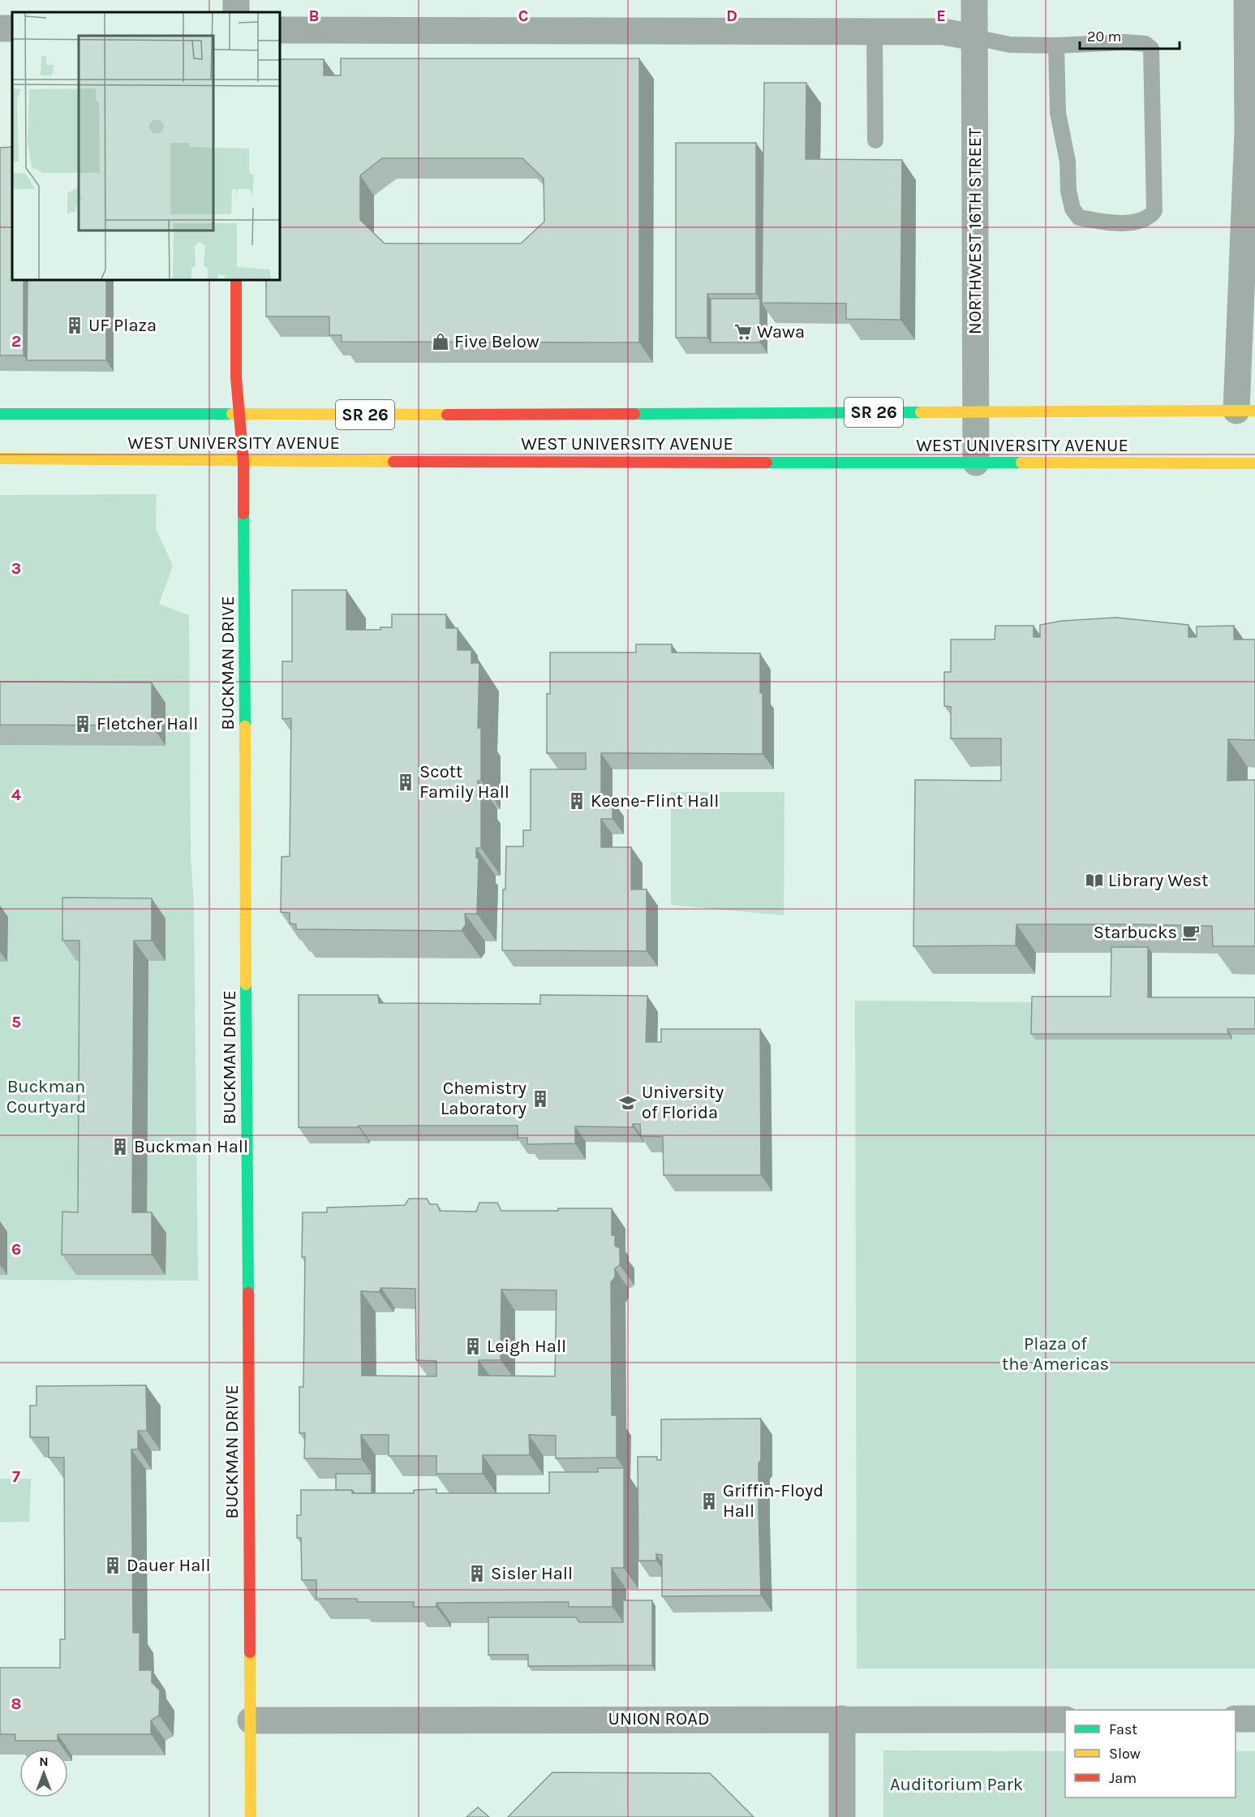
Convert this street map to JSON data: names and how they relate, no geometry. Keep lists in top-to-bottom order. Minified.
{"streets":{"main road":["SR 26","WEST UNIVERSITY AVENUE","BUCKMAN DRIVE"],"street":["NORTHWEST 16TH STREET","UNION ROAD"]},"crossings":[["NORTHWEST 16TH STREET","WEST UNIVERSITY AVENUE"],["WEST UNIVERSITY AVENUE","BUCKMAN DRIVE"],["BUCKMAN DRIVE","UNION ROAD"]],"parks":["Buckman Courtyard","Plaza of the Americas","Auditorium Park"],"places":{"building":["UF Plaza","Fletcher Hall","Scott Family Hall","Keene-Flint Hall","Chemistry Laboratory","Buckman Hall","Leigh Hall","Griffin-Floyd Hall","Dauer Hall","Sisler Hall"],"supermarket":["Wawa"],"shop":["Five Below"],"library":["Library West"],"cafe":["Starbucks"],"school or university":["University of Florida"]},"legend":["Fast","Slow","Jam"],"scale_bar":"20 m","north":"top","grid":{"columns":["B","C","D","E"],"rows":["2","3","4","5","6","7","8"]}}
